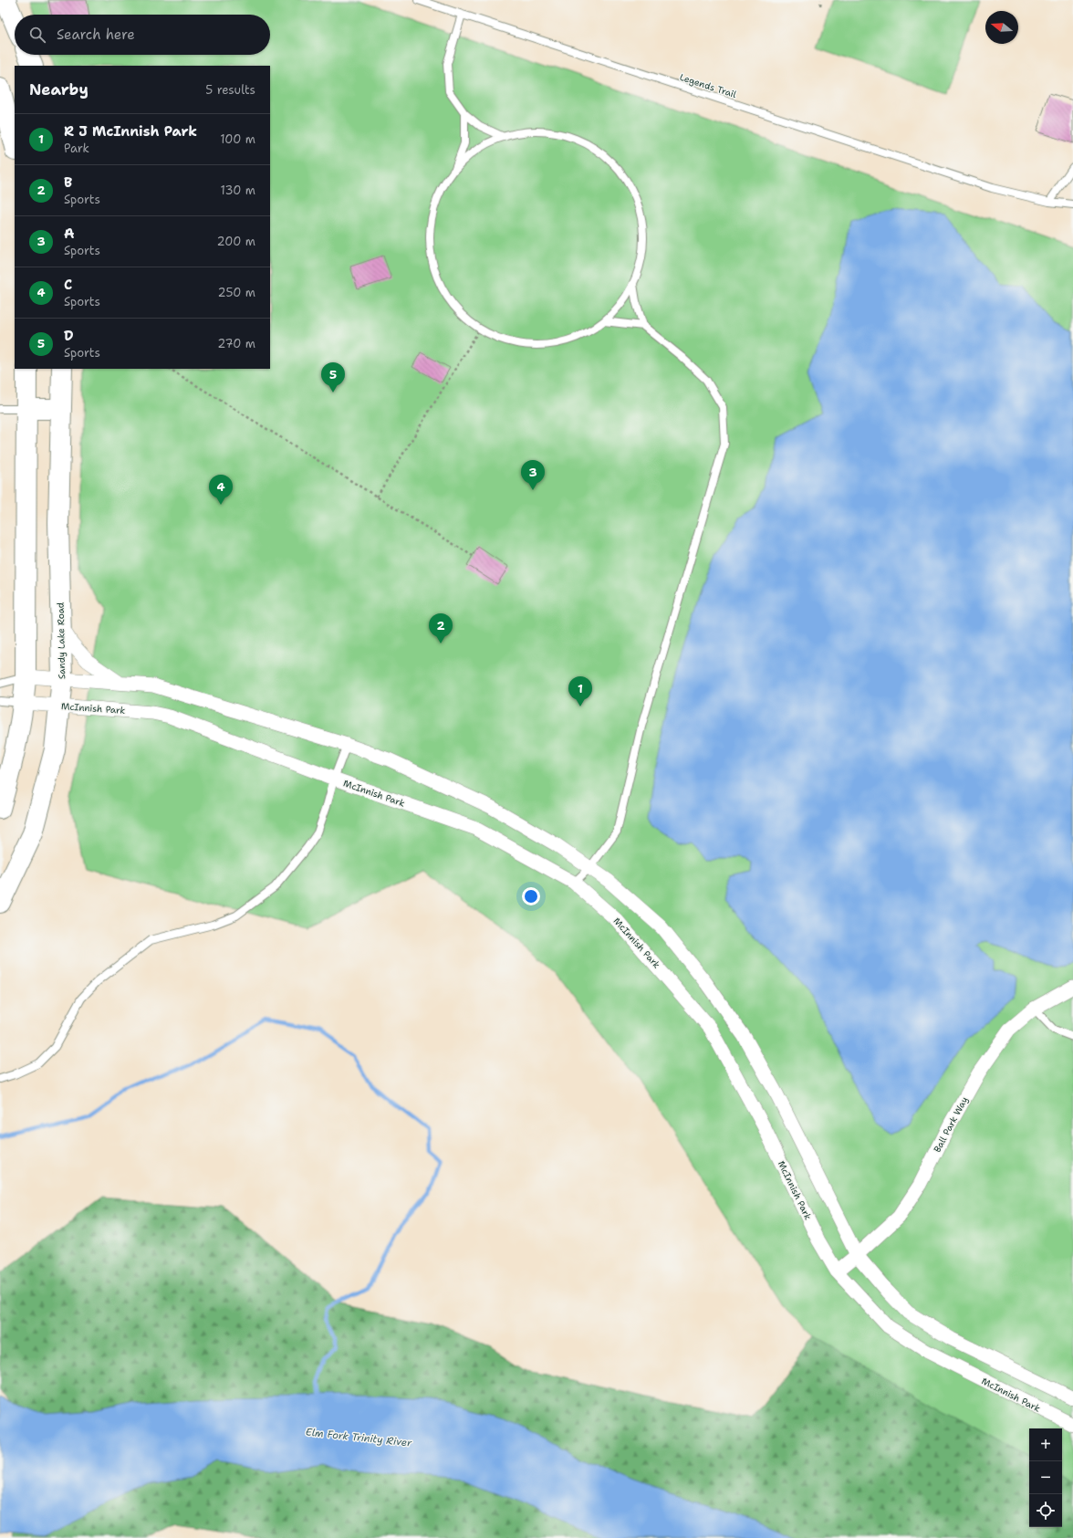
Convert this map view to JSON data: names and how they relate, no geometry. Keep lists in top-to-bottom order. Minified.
{"streets":{"main road":["Sandy Lake Road"],"street":["McInnish Park","Ball Park Way"],"lane":["Legends Trail"]},"crossings":[["Sandy Lake Road","McInnish Park"],["McInnish Park","Ball Park Way"]],"water":["Elm Fork Trinity River"],"north":"left","page":{"search":"Search here","heading":["Nearby","5 results"],"list":[{"mark":"1","name":"R J McInnish Park","note":"Park","value":"100 m"},{"mark":"2","name":"B","note":"Sports","value":"130 m"},{"mark":"3","name":"A","note":"Sports","value":"200 m"},{"mark":"4","name":"C","note":"Sports","value":"250 m"},{"mark":"5","name":"D","note":"Sports","value":"270 m"}],"pins":["5","3","4","2","1"],"map_buttons":["+","−"]}}
